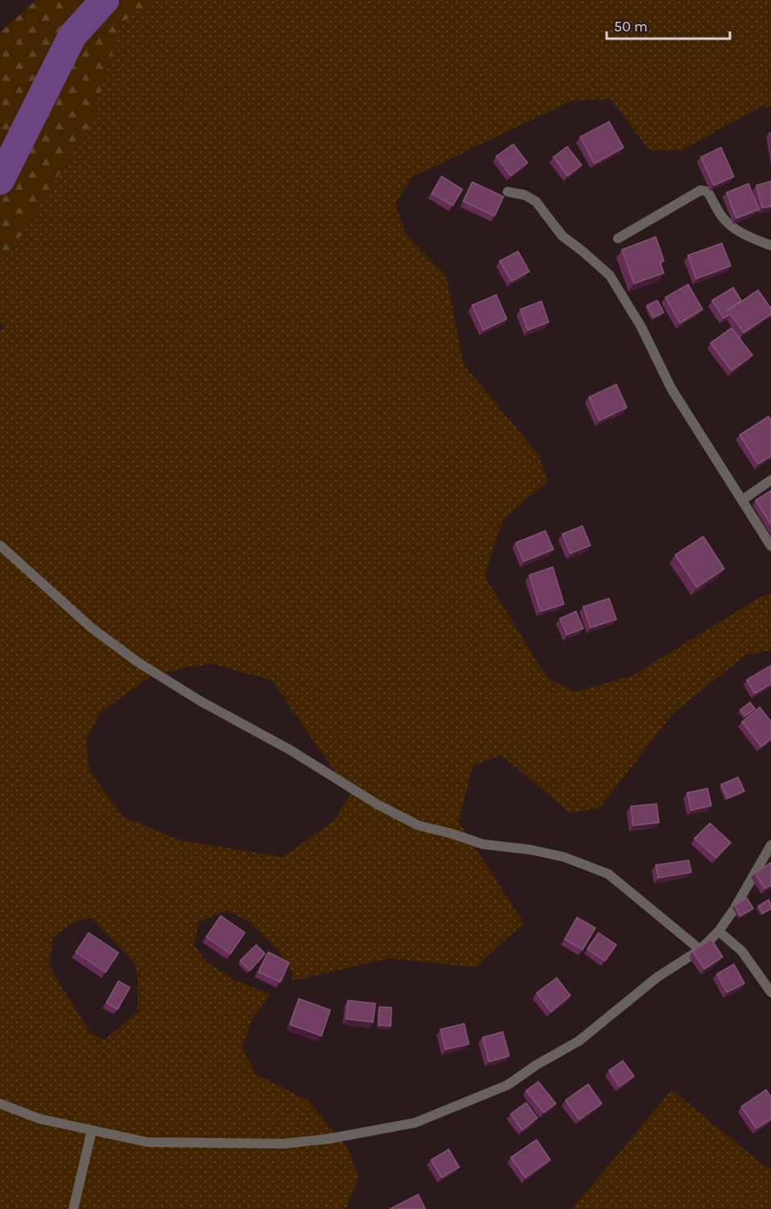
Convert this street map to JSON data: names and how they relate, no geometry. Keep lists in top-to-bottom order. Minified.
{"scale_bar":"50 m"}
